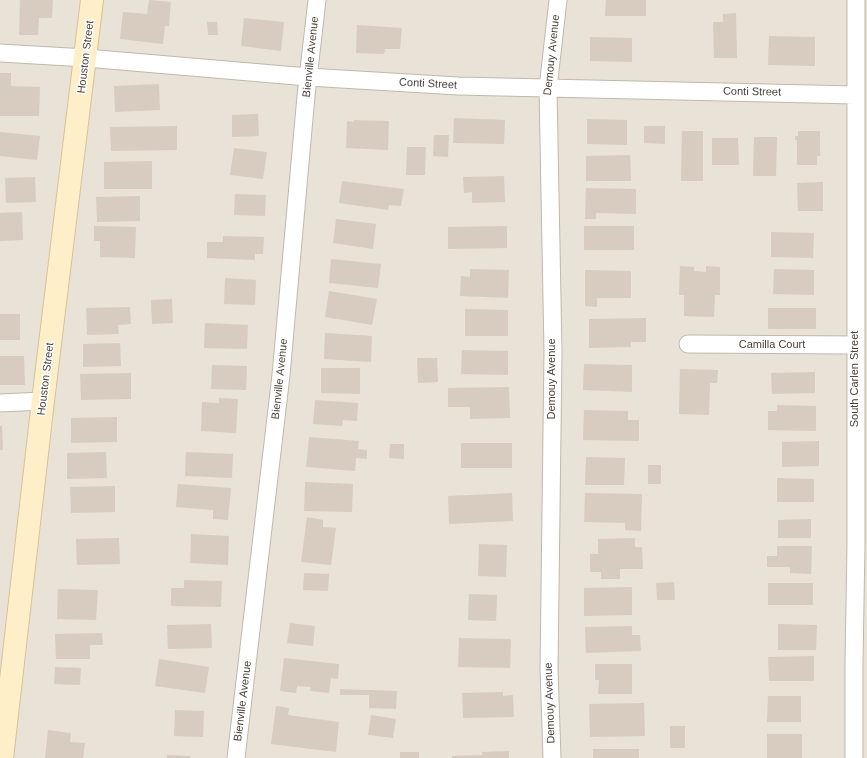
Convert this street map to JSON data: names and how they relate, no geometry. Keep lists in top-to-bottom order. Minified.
{"streets":{"street":["Demouy Avenue","Houston Street","Bienville Avenue","Conti Street","Camilla Court","South Carlen Street"]},"crossings":[["Demouy Avenue","Conti Street"],["Houston Street","Conti Street"],["Bienville Avenue","Conti Street"],["Conti Street","South Carlen Street"],["Camilla Court","South Carlen Street"]]}
